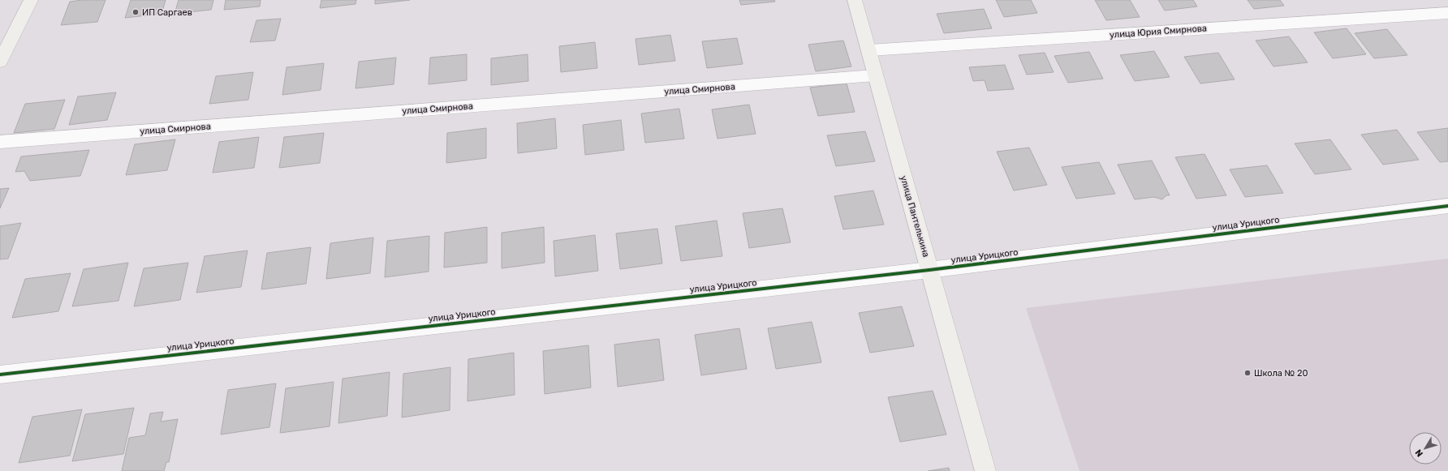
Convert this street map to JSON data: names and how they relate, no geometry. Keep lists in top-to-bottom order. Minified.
{"streets":{"main road":["улица Пантелькина"],"street":["улица Юрия Смирнова","улица Смирнова","улица Урицкого"]},"crossings":[["улица Юрия Смирнова","улица Пантелькина"],["улица Смирнова","улица Пантелькина"],["улица Пантелькина","улица Урицкого"]],"places":["ИП Саргаев","Школа № 20"],"north":"bottom left"}
